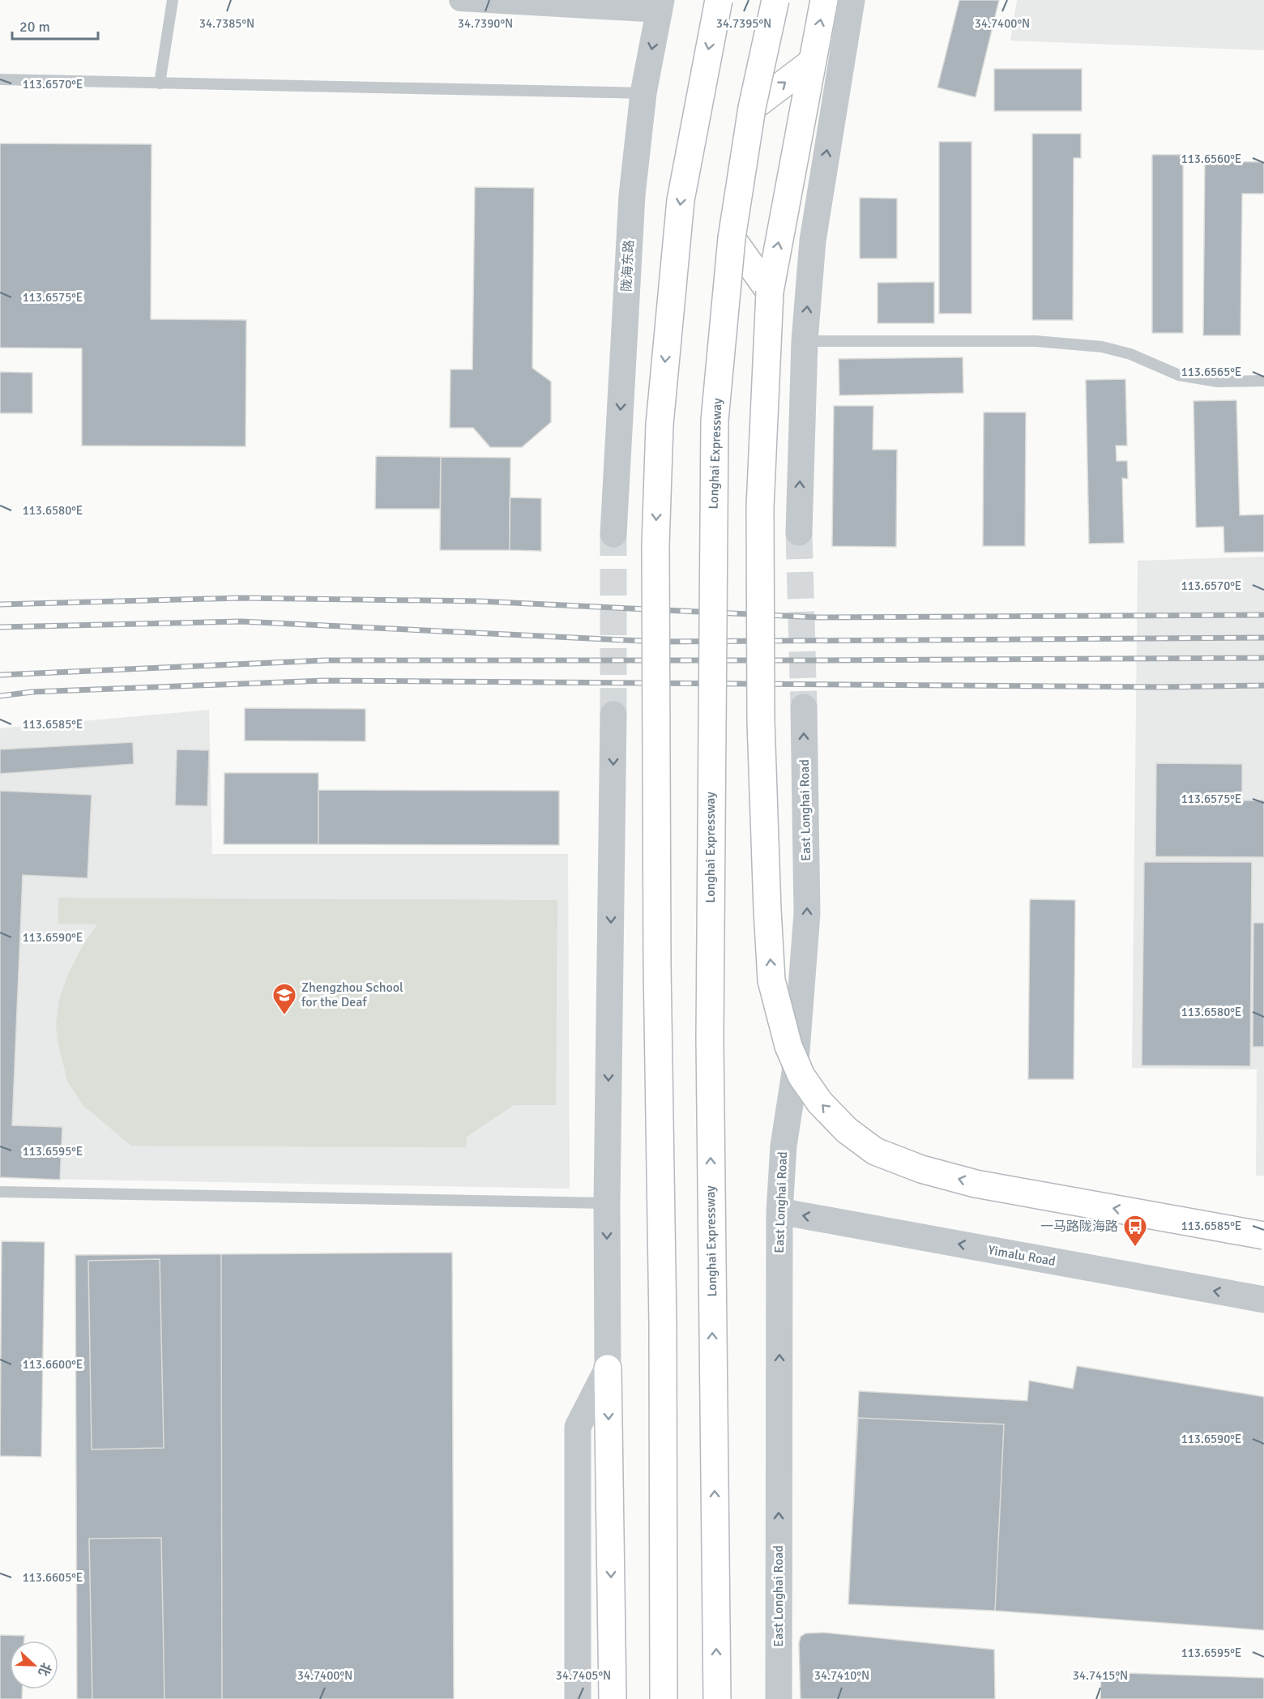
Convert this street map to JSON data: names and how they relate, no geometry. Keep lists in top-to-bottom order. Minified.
{"streets":{"highway":["Longhai Expressway"],"street":["陇海东路","East Longhai Road","Yimalu Road"]},"crossings":[["East Longhai Road","Yimalu Road"]],"one_way":["Yimalu Road"],"places":{"school or university":["Zhengzhou School for the Deaf"],"bus stop":["一马路陇海路"]},"scale_bar":"20 m","north":"right","coordinates":["34.7395°N","34.7400°N","34.7385°N","34.7390°N","113.6570°E","113.6560°E","113.6575°E","113.6565°E","113.6580°E","113.6585°E","113.6590°E","113.6595°E","113.6600°E","113.6605°E","34.7405°N","34.7410°N","34.7415°N"]}
